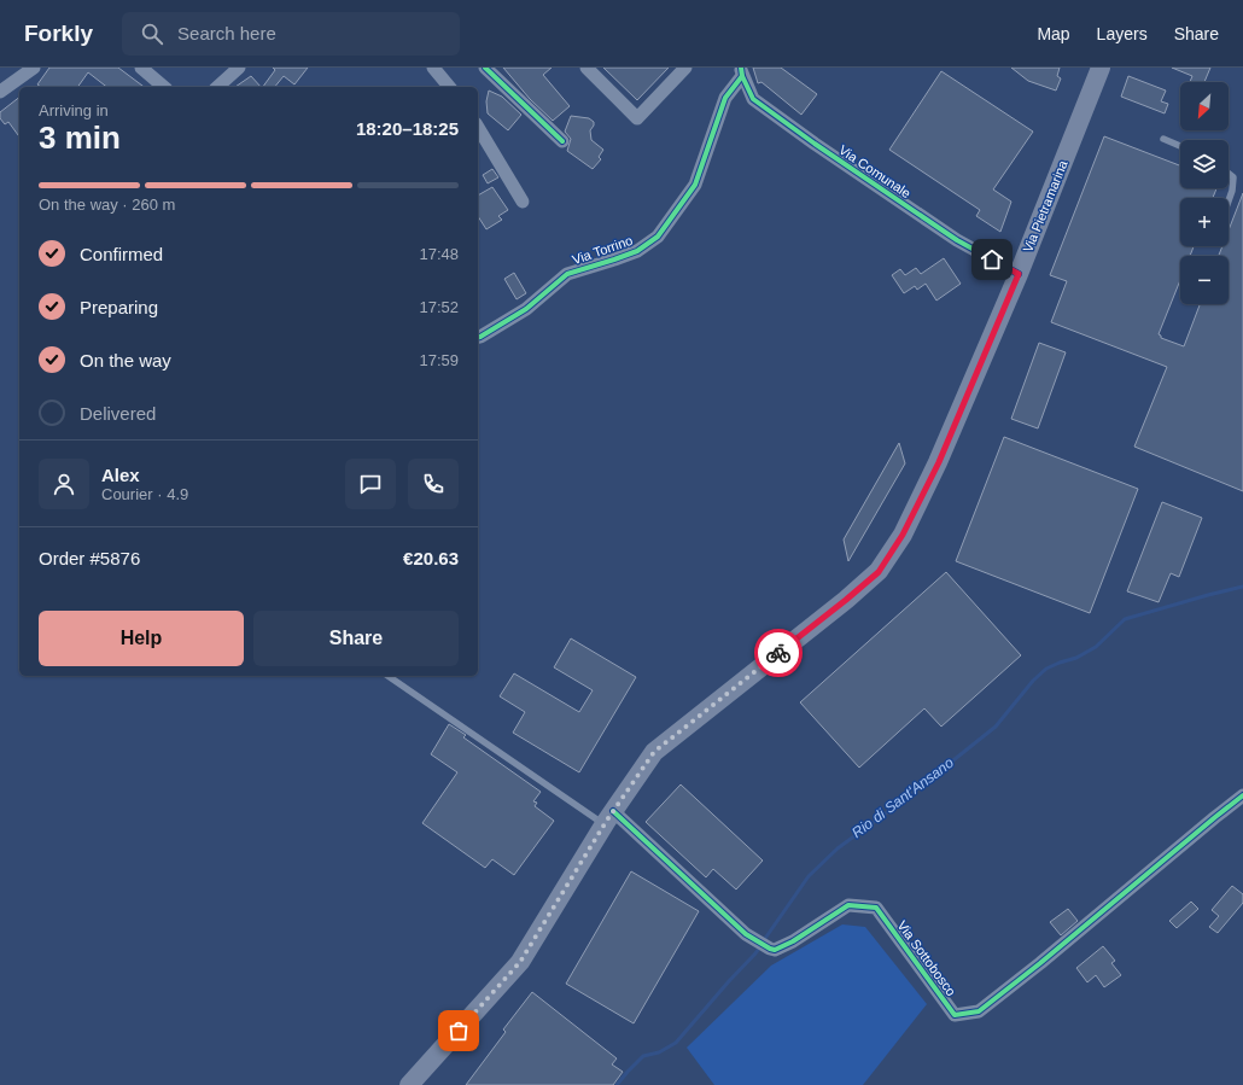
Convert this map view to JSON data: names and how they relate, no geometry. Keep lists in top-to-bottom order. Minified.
{"streets":{"main road":["Via Pietramarina"],"street":["Via Comunale","Via Torrino","Via Sottobosco"]},"crossings":[["Via Comunale","Via Pietramarina"],["Via Comunale","Via Torrino"],["Via Pietramarina","Via Sottobosco"]],"water":["Rio di Sant'Ansano"],"north":"bottom left","page":{"header":"Forkly","search":"Search here","nav":["Map","Layers","Share"],"map_buttons":["+","−"],"heading":["3 min","Arriving in","18:20–18:25"],"panel":["Alex","Courier · 4.9","Order #5876","€20.63"],"bar":"On the way · 260 m","list":[["Confirmed","17:48"],["Preparing","17:52"],["On the way","17:59"],"Delivered"],"buttons":["Help","Share"]}}
